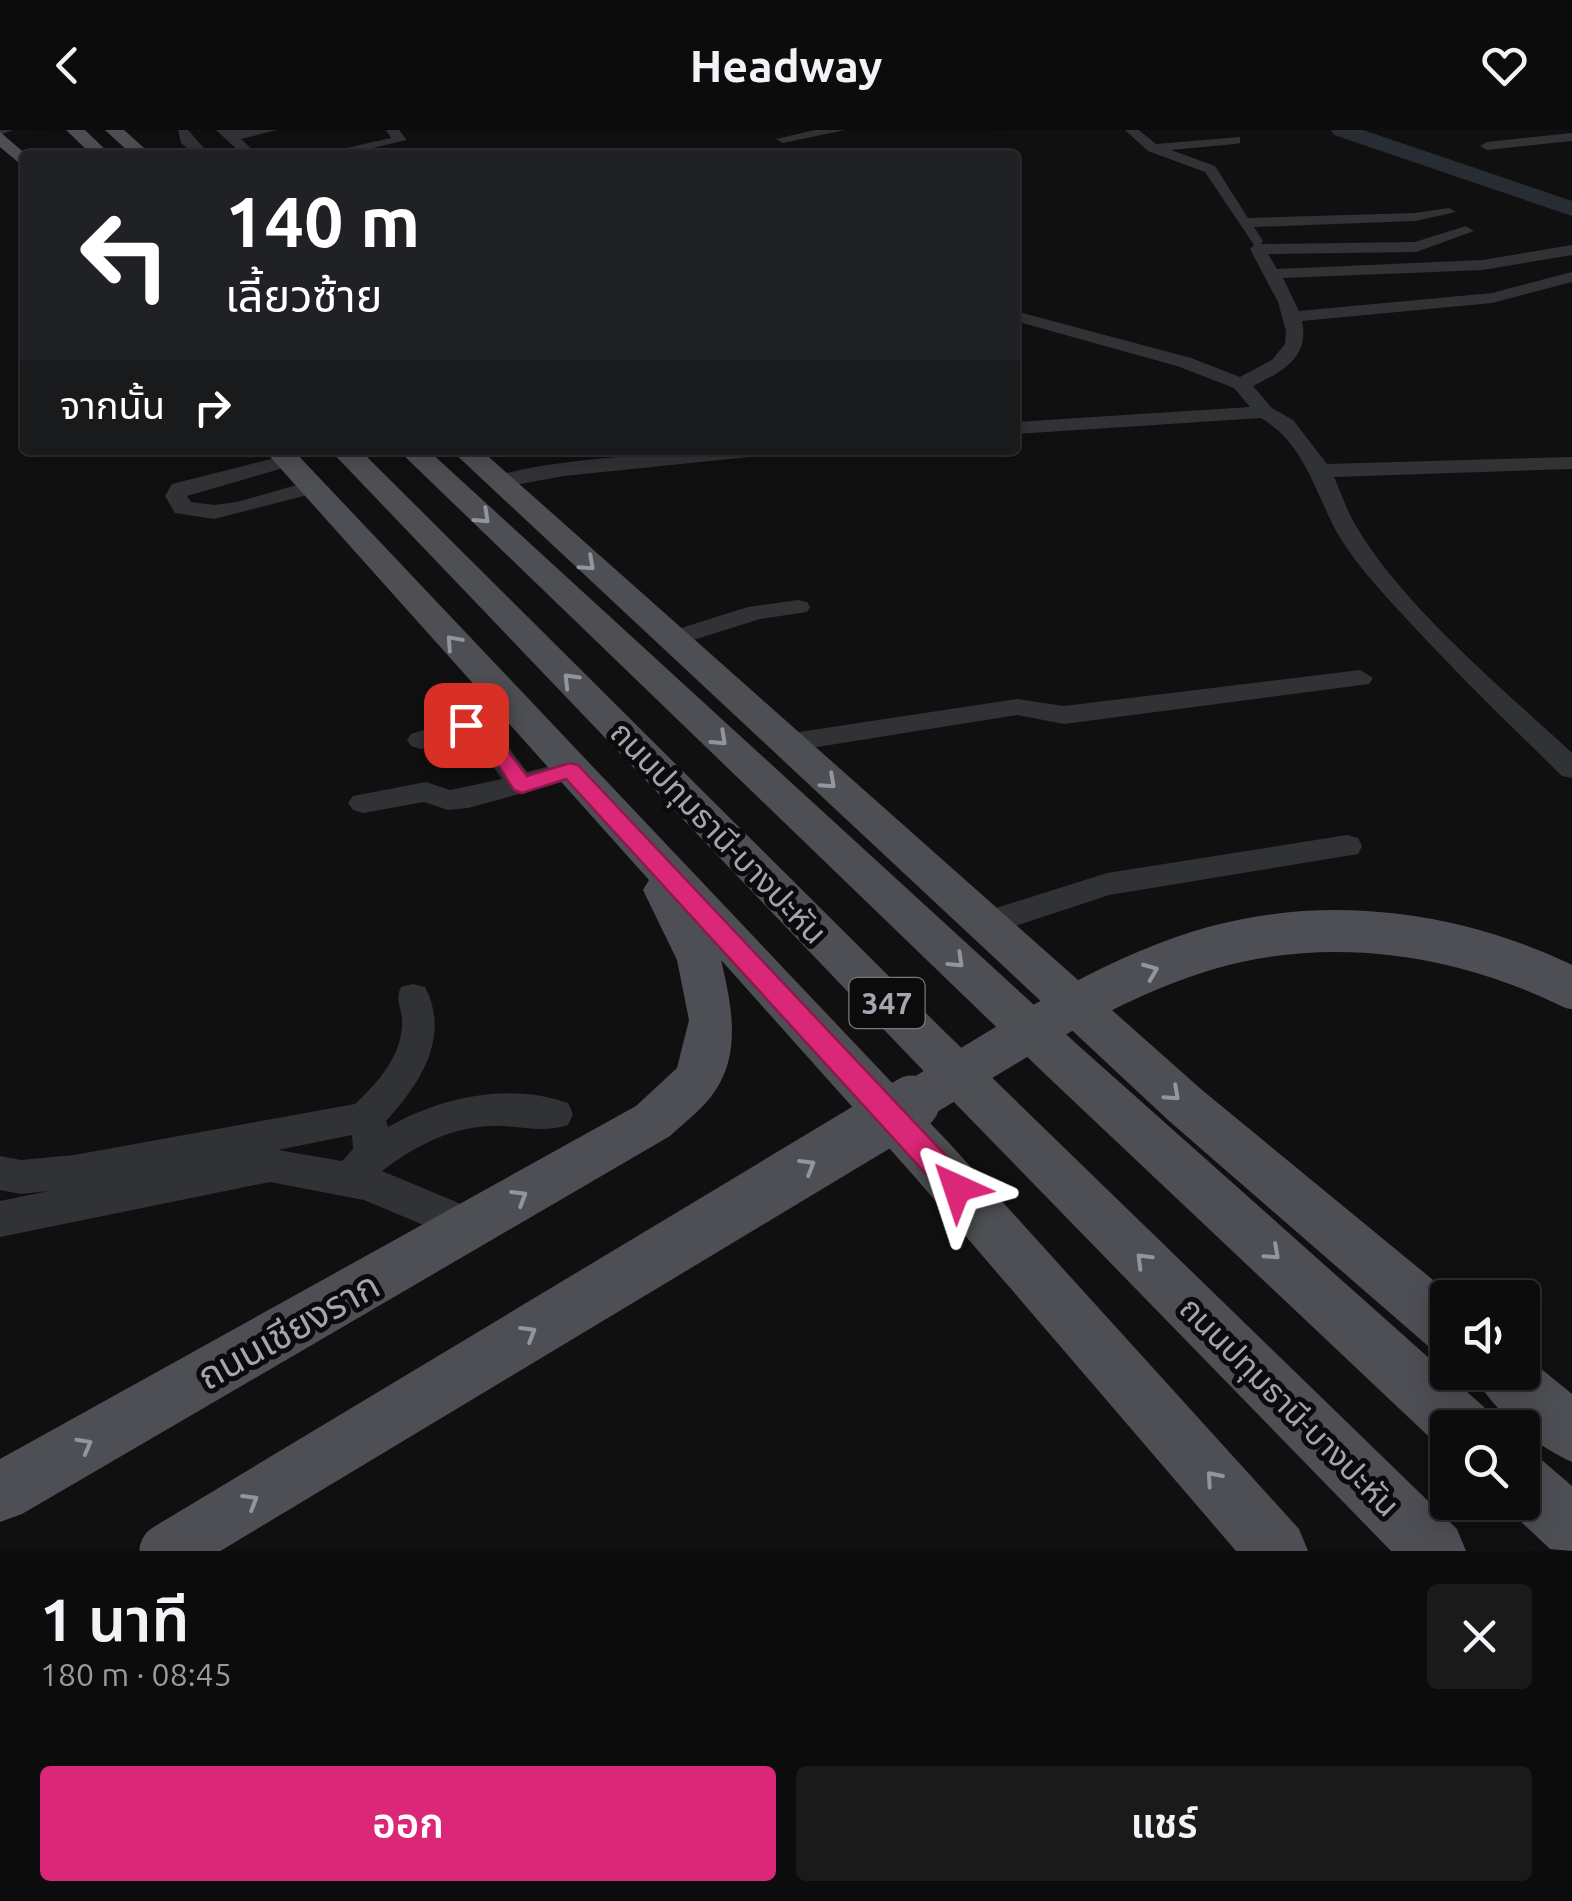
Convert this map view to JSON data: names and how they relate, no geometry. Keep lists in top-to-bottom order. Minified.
{"streets":{"main road":["ถนนปทุมธานี-บางปะหัน","347","ถนนเชียงราก"]},"crossings":[["347","ถนนเชียงราก"]],"one_way":["ถนนเชียงราก"],"page":{"header":"Headway","turn":["140 m","เลี้ยวซ้าย"],"then":"จากนั้น","heading":["1 นาที","180 m · 08:45"],"buttons":["ออก","แชร์"]}}
